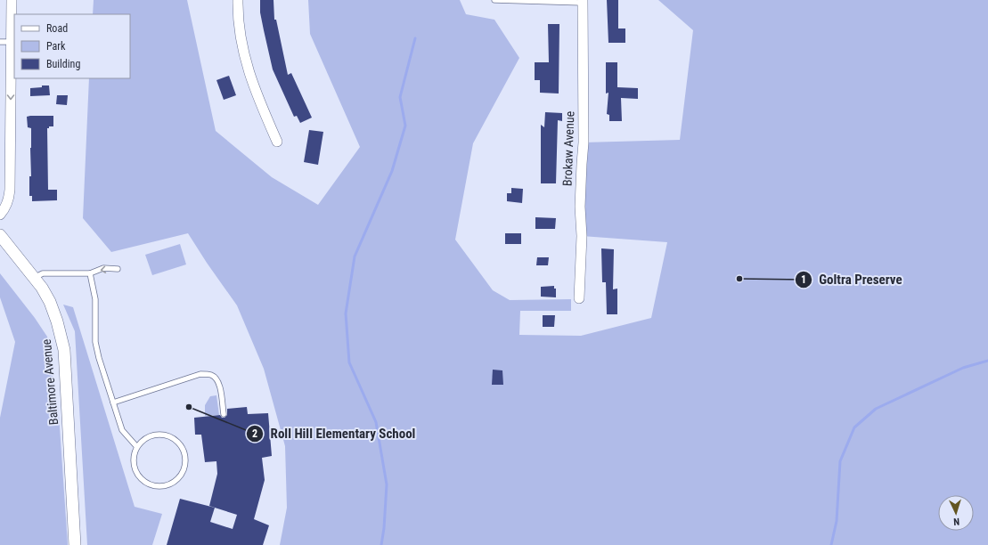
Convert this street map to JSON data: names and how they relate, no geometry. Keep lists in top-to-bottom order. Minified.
{"streets":{"street":["Brokaw Avenue","Baltimore Avenue"]},"places":["Goltra Preserve","Roll Hill Elementary School"],"legend":["Road","Park","Building"],"north":"bottom"}
